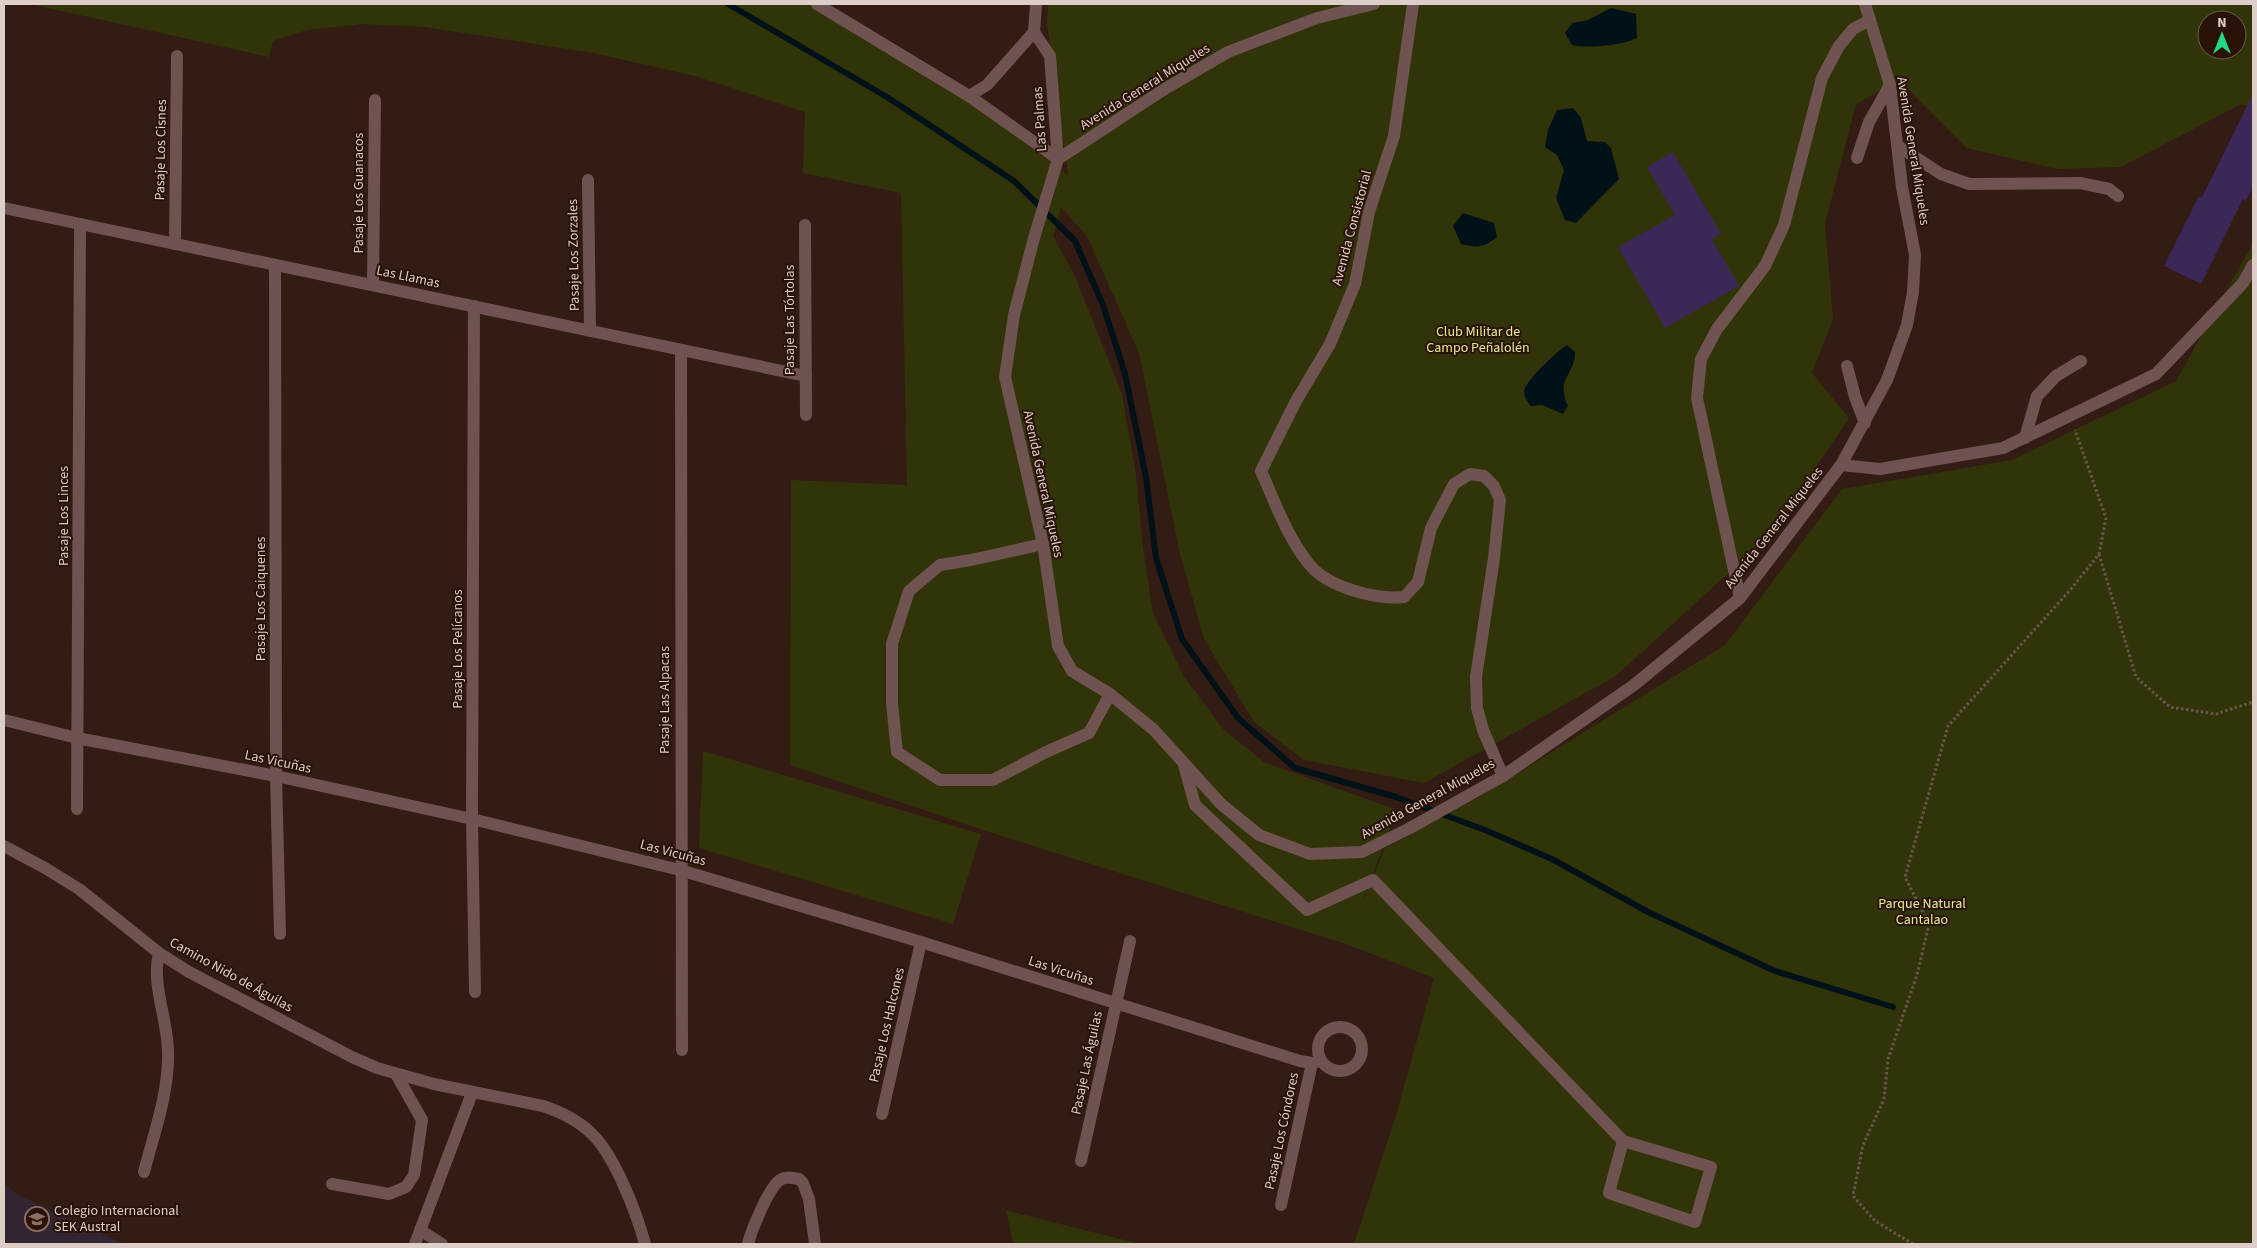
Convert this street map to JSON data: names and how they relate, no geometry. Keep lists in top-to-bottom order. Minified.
{"streets":{"street":["Avenida General Miqueles","Las Palmas","Pasaje Los Cisnes","Pasaje Los Guanacos","Avenida Consistorial","Pasaje Los Zorzales","Las Llamas","Pasaje Las Tórtolas","Pasaje Los Linces","Pasaje Los Caiquenes","Pasaje Los Pelícanos","Pasaje Las Alpacas","Las Vicuñas","Camino Nido de Águilas","Pasaje Los Halcones","Pasaje Las Águilas","Pasaje Los Cóndores"]},"crossings":[["Avenida General Miqueles","Las Palmas"],["Avenida General Miqueles","Avenida Consistorial"],["Pasaje Los Cisnes","Las Llamas"],["Pasaje Los Guanacos","Las Llamas"],["Pasaje Los Zorzales","Las Llamas"],["Las Llamas","Pasaje Las Tórtolas"],["Las Llamas","Pasaje Los Linces"],["Las Llamas","Pasaje Los Caiquenes"],["Las Llamas","Pasaje Los Pelícanos"],["Las Llamas","Pasaje Las Alpacas"],["Pasaje Los Linces","Las Vicuñas"],["Pasaje Los Caiquenes","Las Vicuñas"],["Pasaje Los Pelícanos","Las Vicuñas"],["Pasaje Las Alpacas","Las Vicuñas"],["Las Vicuñas","Pasaje Los Halcones"],["Las Vicuñas","Pasaje Las Águilas"],["Las Vicuñas","Pasaje Los Cóndores"]],"parks":["Club Militar de Campo Peñalolén","Parque Natural Cantalao"],"places":{"school or university":["Colegio Internacional SEK Austral"]},"north":"top"}
